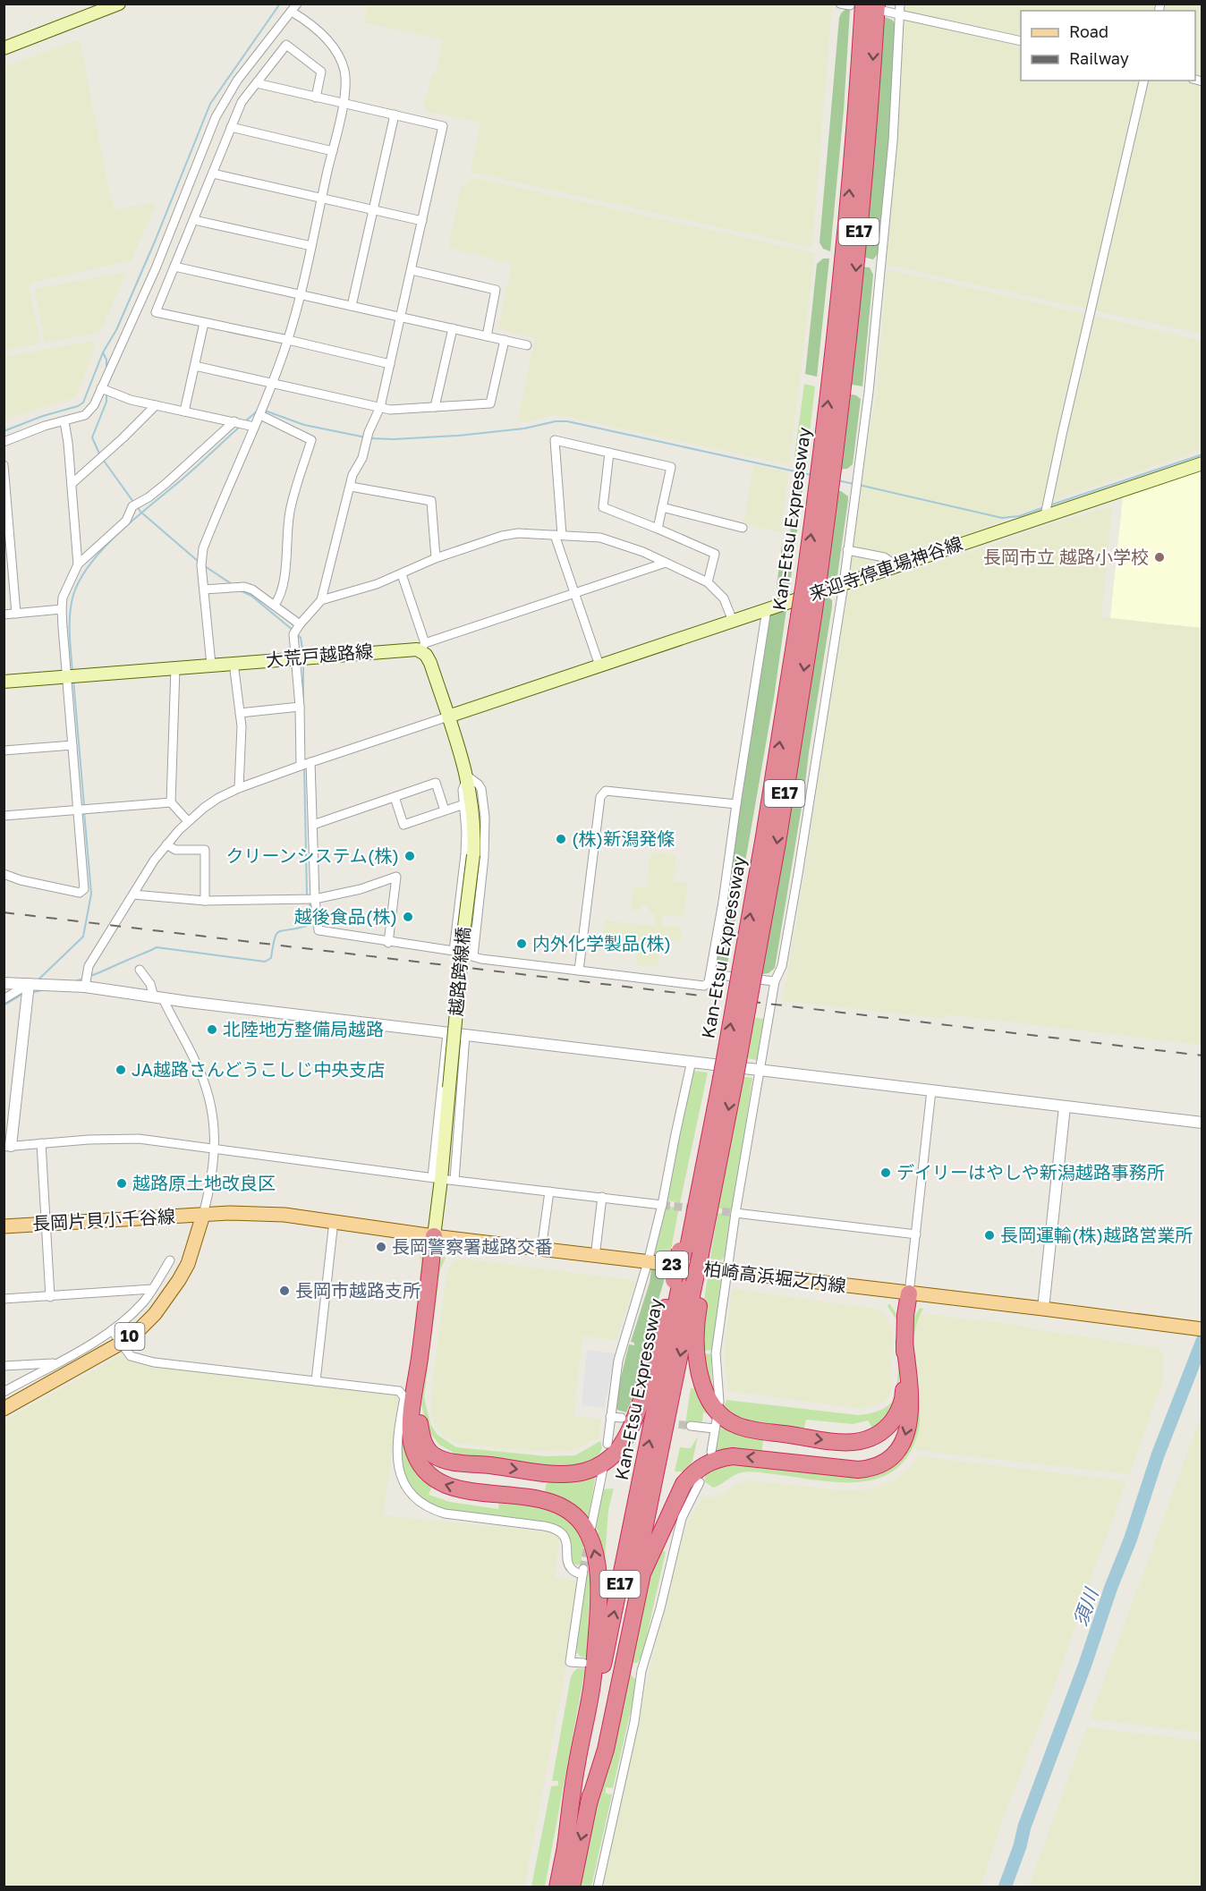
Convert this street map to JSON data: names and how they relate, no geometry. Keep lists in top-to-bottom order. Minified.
{"streets":{"highway":["E17","Kan-Etsu Expressway"],"main road":["来迎寺停車場神谷線","大荒戸越路線","越路跨線橋","長岡片貝小千谷線","23","柏崎高浜堀之内線","10"]},"crossings":[["長岡片貝小千谷線","柏崎高浜堀之内線"],["長岡片貝小千谷線","10"],["柏崎高浜堀之内線","10"]],"water":["須川"],"places":["長岡市立 越路小学校","(株)新潟発條","クリーンシステム(株)","越後食品(株)","内外化学製品(株)","北陸地方整備局越路","JA越路さんどうこしじ中央支店","デイリーはやしや新潟越路事務所","越路原土地改良区","長岡運輸(株)越路営業所","長岡警察署越路交番","長岡市越路支所"],"legend":["Road","Railway"]}
